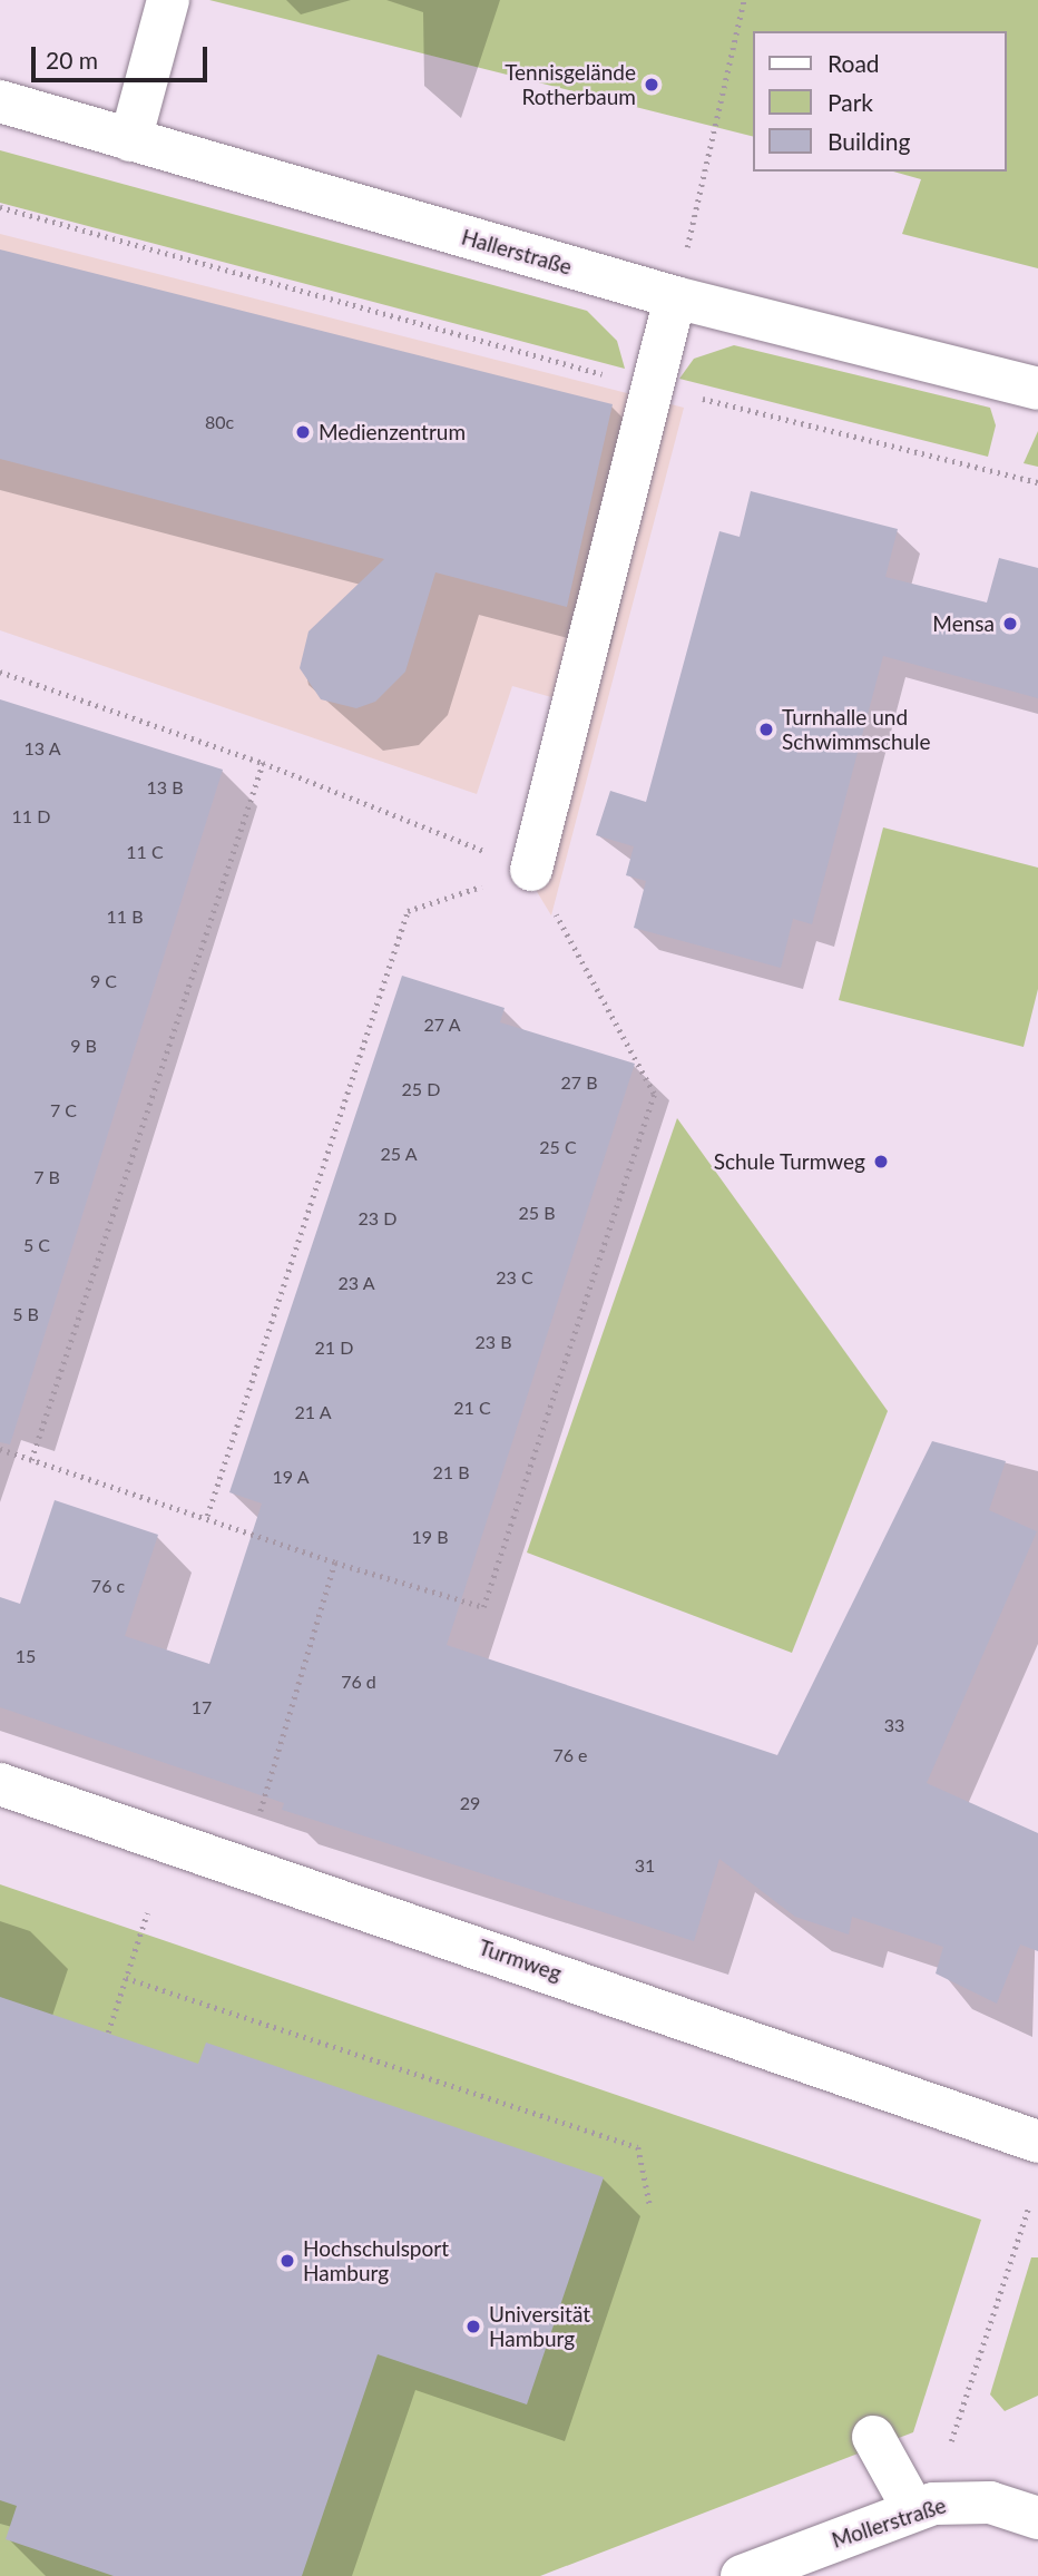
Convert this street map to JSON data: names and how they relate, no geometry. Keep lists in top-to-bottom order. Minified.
{"streets":{"street":["Hallerstraße","Turmweg","Mollerstraße"]},"places":["Tennisgelände Rotherbaum","Medienzentrum","Mensa","Turnhalle und Schwimmschule","Schule Turmweg","Hochschulsport Hamburg","Universität Hamburg"],"house_numbers":["80c","13 A","13 B","11 D","11 C","11 B","9 C","27 A","9 B","27 B","25 D","7 C","25 C","25 A","7 B","25 B","23 D","5 C","23 C","23 A","5 B","23 B","21 D","21 C","21 A","21 B","19 A","19 B","76 c","15","76 d","17","33","76 e","29","31"],"legend":["Road","Park","Building"],"scale_bar":"20 m"}
